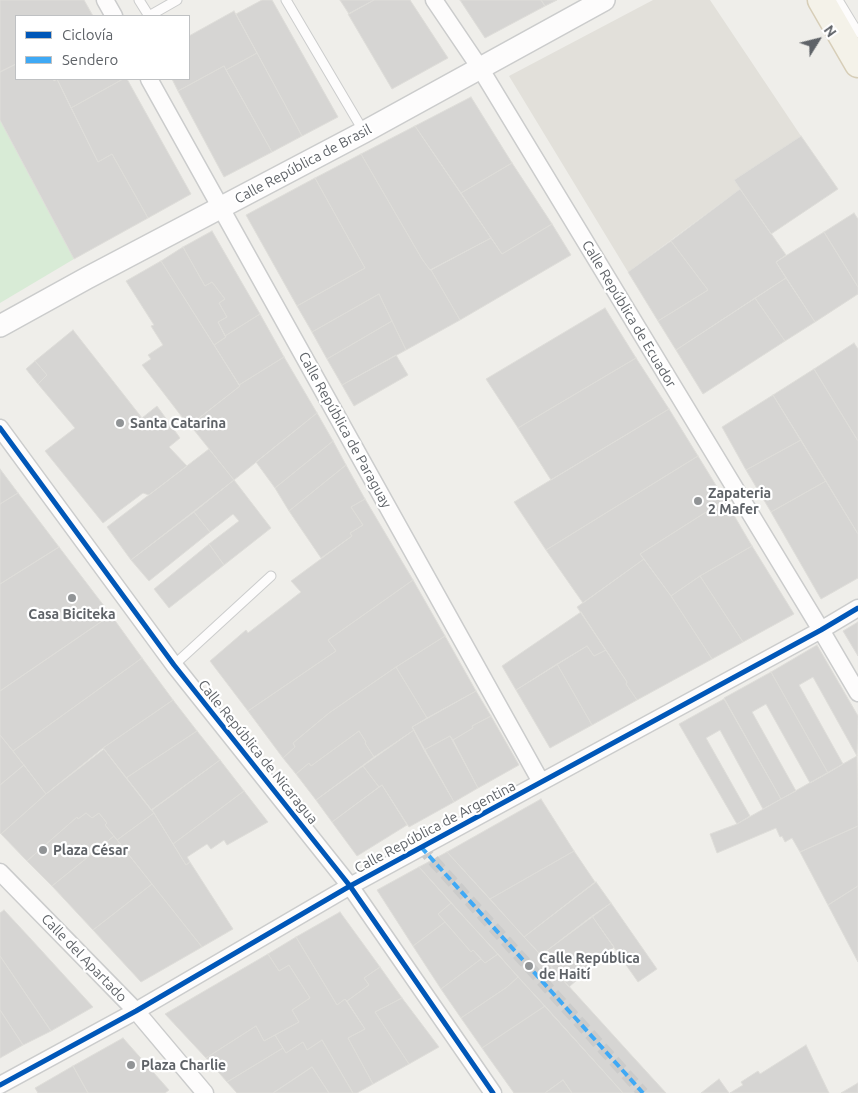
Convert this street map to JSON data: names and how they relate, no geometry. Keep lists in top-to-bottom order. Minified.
{"streets":{"street":["Calle República de Brasil","Calle República de Ecuador","Calle República de Paraguay","Calle República de Nicaragua","Calle República de Argentina","Calle del Apartado"]},"crossings":[["Calle República de Brasil","Calle República de Ecuador"],["Calle República de Brasil","Calle República de Paraguay"],["Calle República de Ecuador","Calle República de Argentina"],["Calle República de Paraguay","Calle República de Argentina"],["Calle República de Nicaragua","Calle República de Argentina"],["Calle República de Argentina","Calle del Apartado"]],"places":["Santa Catarina","Zapateria 2 Mafer","Casa Biciteka","Plaza César","Calle República de Haití","Plaza Charlie"],"legend":["Ciclovía","Sendero"],"north":"top right"}
